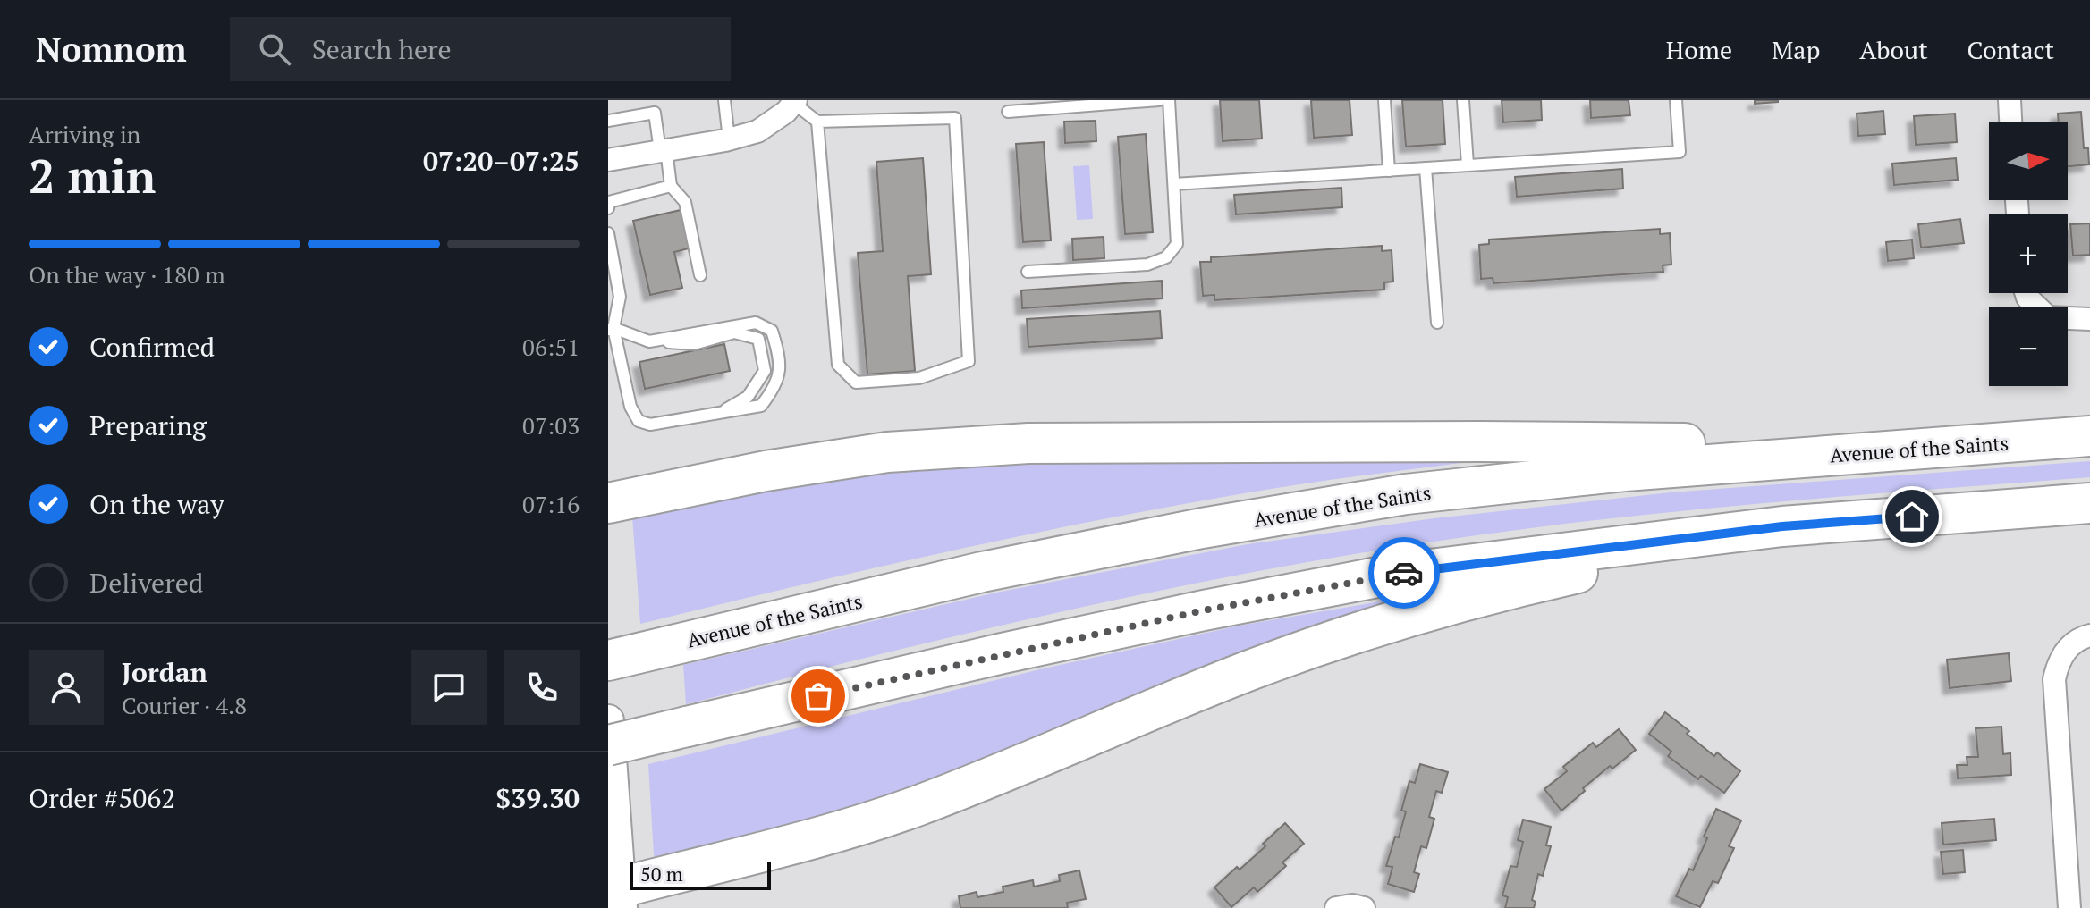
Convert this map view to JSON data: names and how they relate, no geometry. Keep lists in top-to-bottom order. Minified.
{"streets":{"highway":["Avenue of the Saints"]},"scale_bar":"50 m","north":"right","page":{"header":"Nomnom","search":"Search here","nav":["Home","Map","About","Contact"],"heading":["2 min","Arriving in","07:20–07:25"],"panel":["Jordan","Courier · 4.8","Order #5062","$39.30"],"map_buttons":["+","−"],"bar":"On the way · 180 m","list":[["Confirmed","06:51"],["Preparing","07:03"],["On the way","07:16"],"Delivered"],"scale":"50 m"}}
